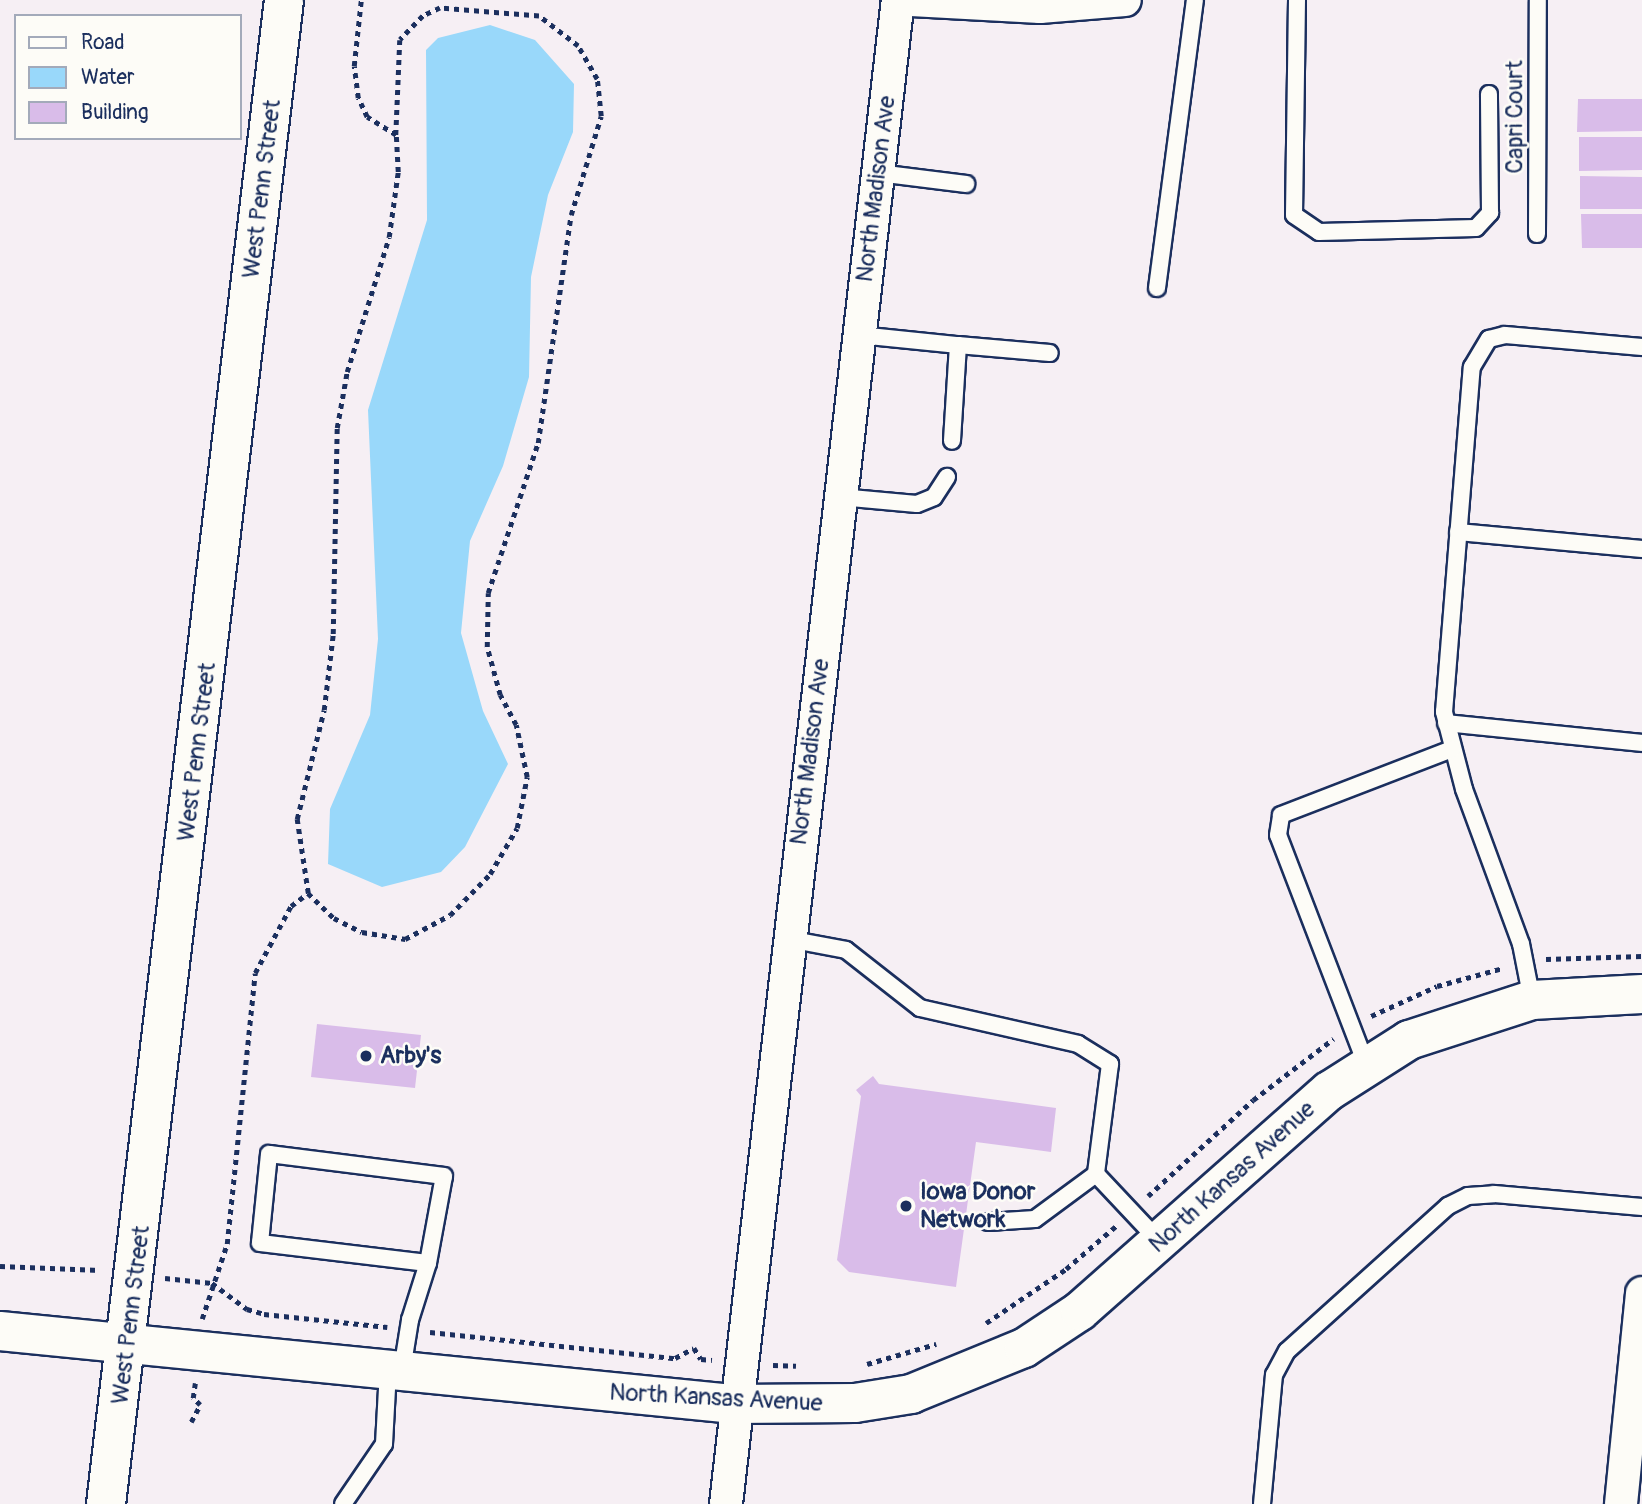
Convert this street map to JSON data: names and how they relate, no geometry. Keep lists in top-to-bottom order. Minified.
{"streets":{"street":["West Penn Street","North Madison Ave","North Kansas Avenue"],"lane":["Capri Court"]},"crossings":[["West Penn Street","North Kansas Avenue"],["North Madison Ave","North Kansas Avenue"]],"places":["Arby's","Iowa Donor Network"],"legend":["Road","Water","Building"]}
